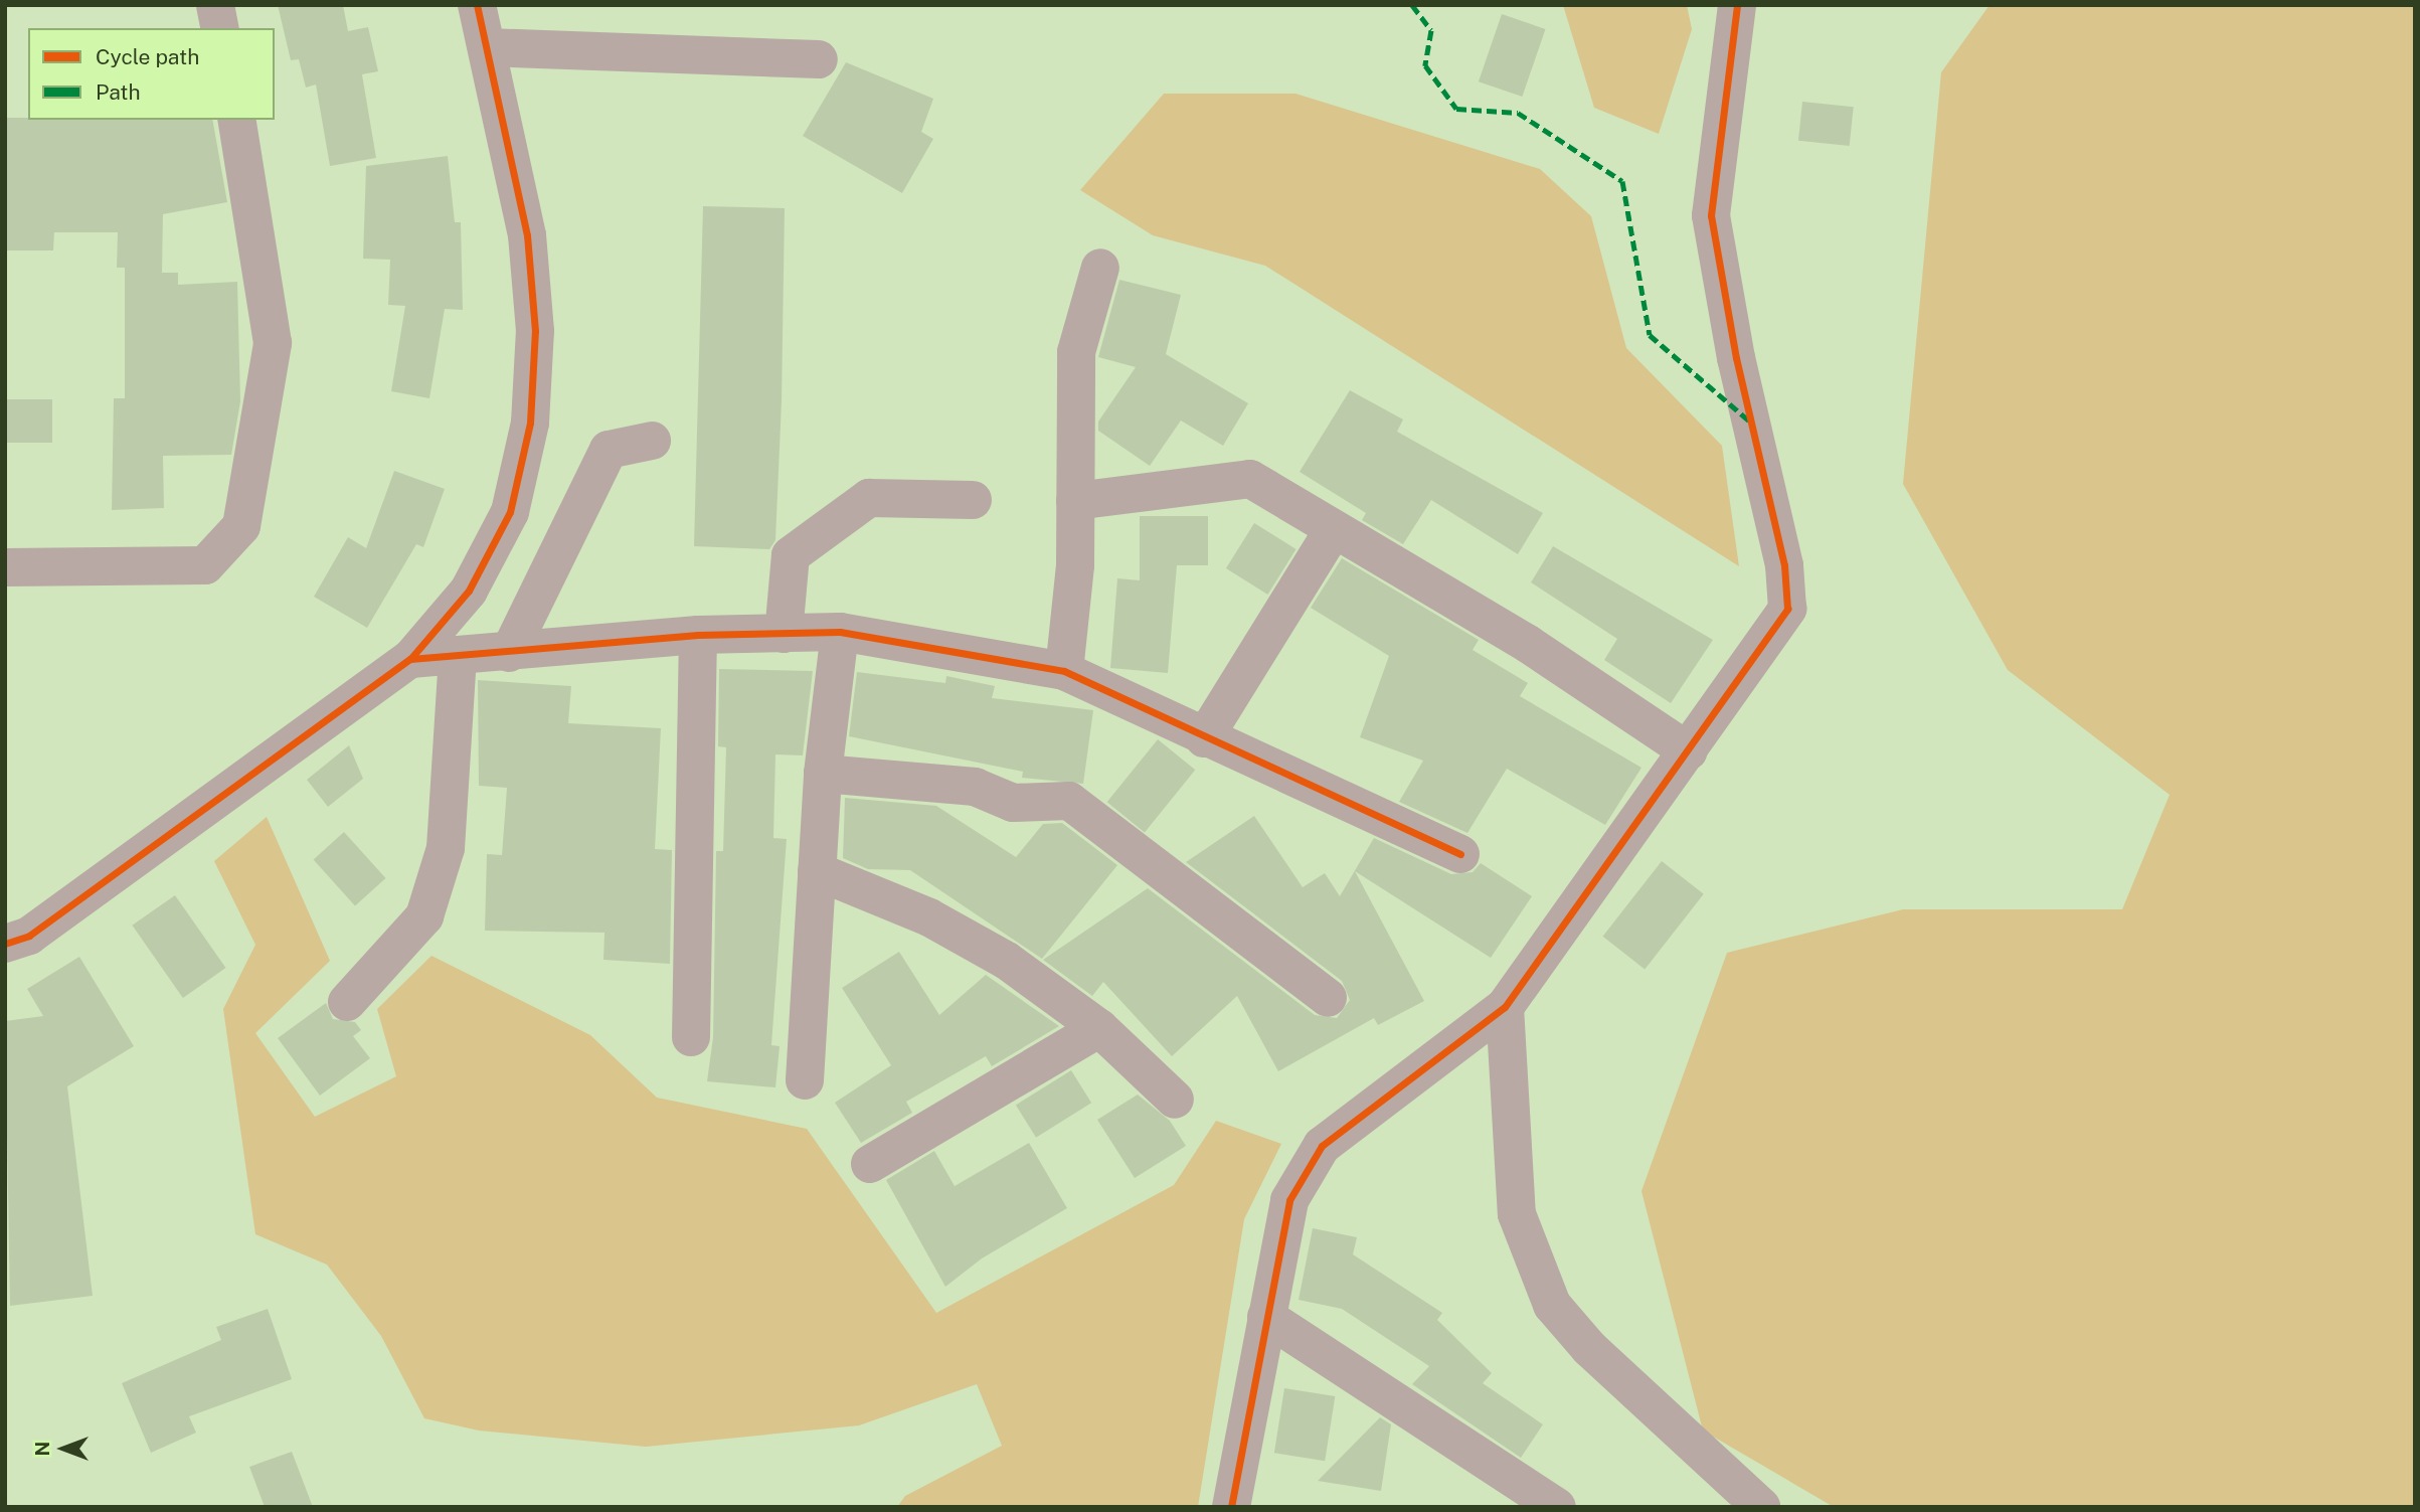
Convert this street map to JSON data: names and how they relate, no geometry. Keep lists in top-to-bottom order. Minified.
{"legend":["Cycle path","Path"],"north":"left"}
